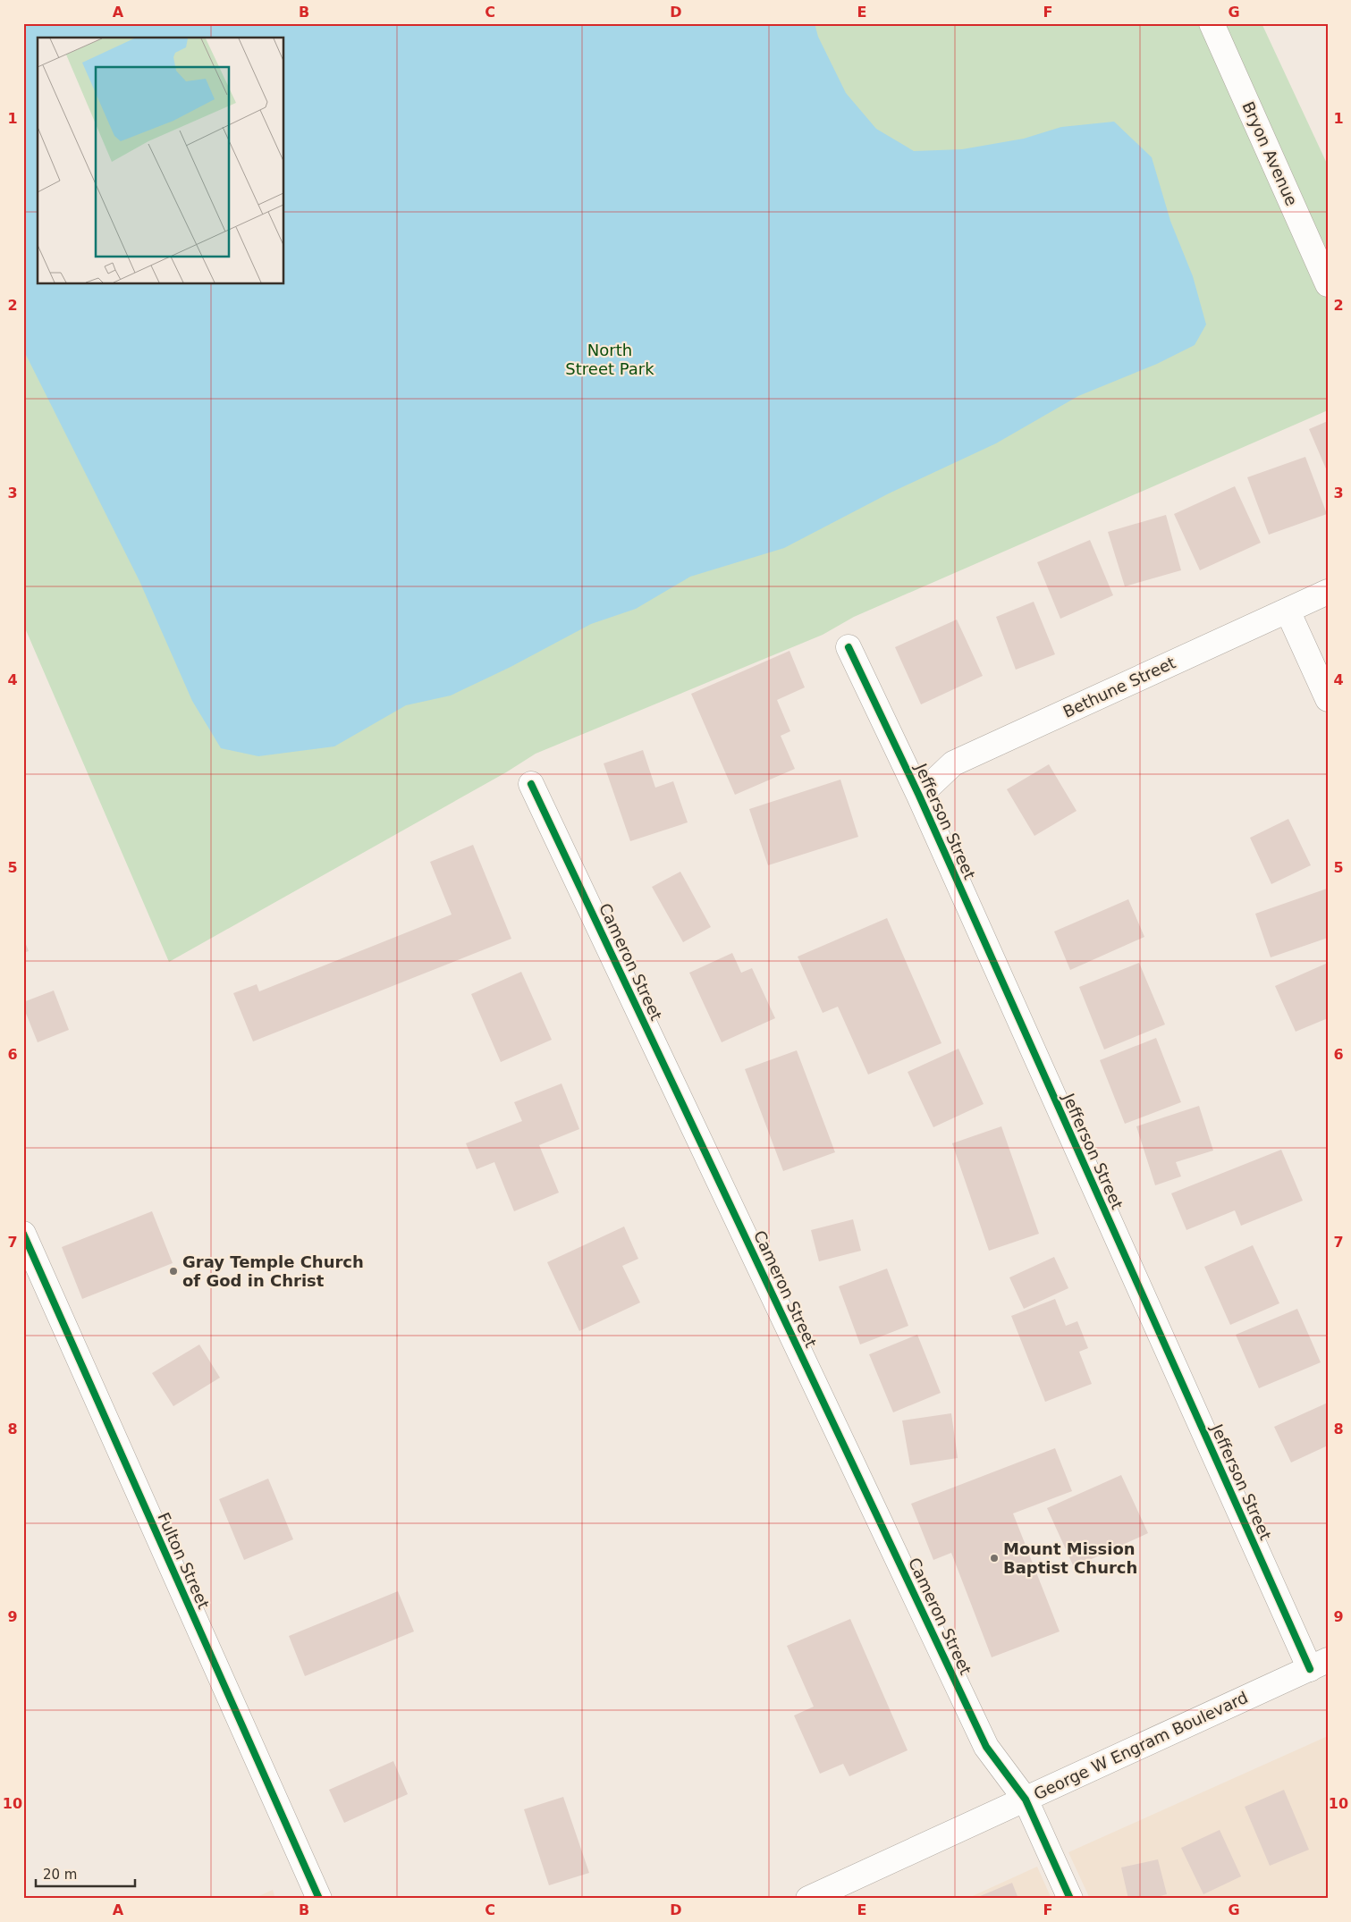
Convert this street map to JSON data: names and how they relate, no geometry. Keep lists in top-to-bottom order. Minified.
{"streets":{"street":["Bryon Avenue","Bethune Street","Jefferson Street","Cameron Street","Fulton Street","George W Engram Boulevard"]},"crossings":[["Bethune Street","Jefferson Street"],["Jefferson Street","George W Engram Boulevard"],["Cameron Street","George W Engram Boulevard"]],"parks":["North Street Park"],"places":["Gray Temple Church of God in Christ","Mount Mission Baptist Church"],"scale_bar":"20 m","grid":{"columns":["A","B","C","D","E","F","G"],"rows":["1","2","3","4","5","6","7","8","9","10"]}}
